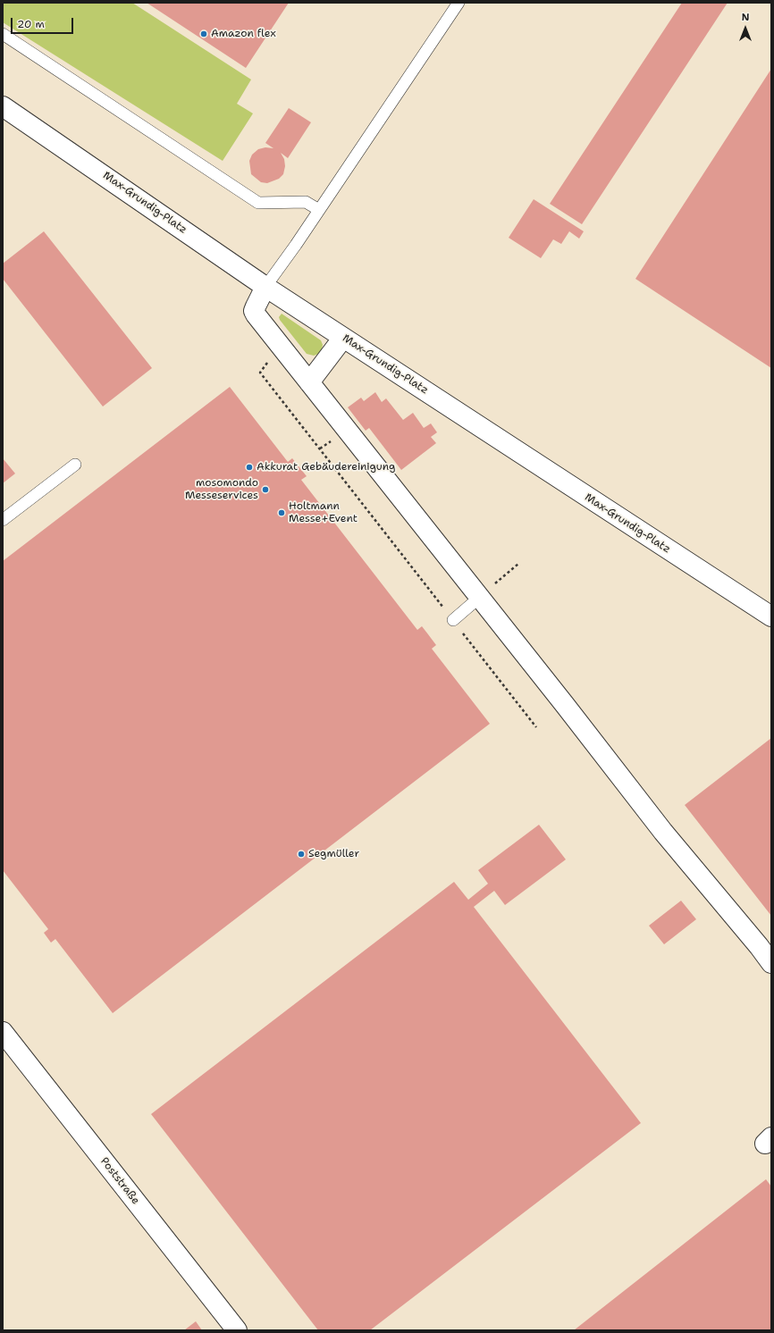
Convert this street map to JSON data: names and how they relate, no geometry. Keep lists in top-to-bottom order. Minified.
{"streets":{"street":["Max-Grundig-Platz","Poststraße"]},"places":["Amazon flex","Akkurat Gebäudereinigung","mosomondo Messeservices","Holtmann Messe+Event","Segmüller"],"scale_bar":"20 m","north":"top"}
